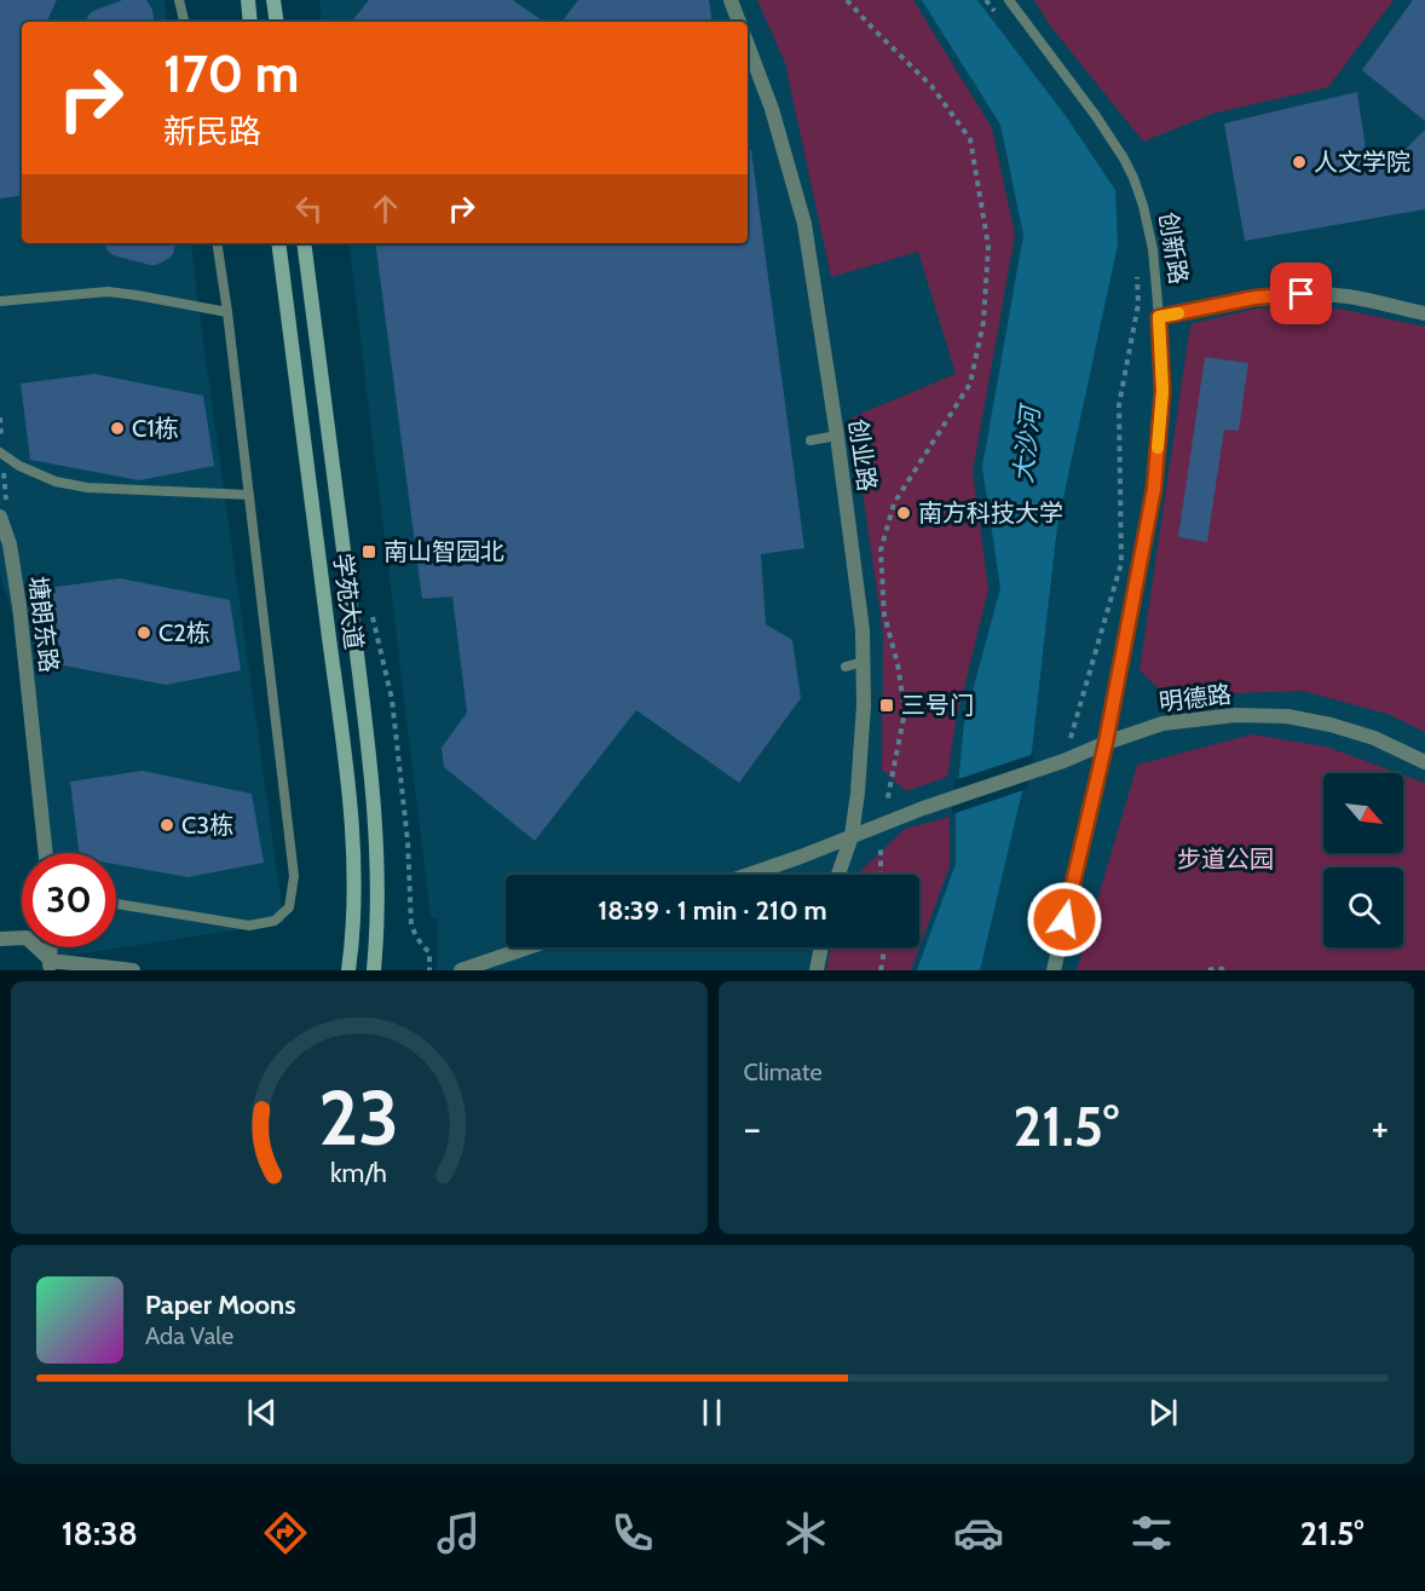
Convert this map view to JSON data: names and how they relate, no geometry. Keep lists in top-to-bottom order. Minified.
{"streets":{"main road":["学苑大道"],"street":["创新路","创业路","塘朗东路","明德路"]},"crossings":[["创新路","明德路"],["创业路","明德路"]],"water":["大沙河"],"parks":["步道公园"],"places":{"other":["人文学院","C1栋","南方科技大学","C2栋","C3栋"],"transit":["南山智园北","三号门"]},"north":"bottom right","page":{"turn":["170 m","新民路"],"limit":"30","trip":"18:39 · 1 min · 210 m","tile":"Climate","heat":["−","21.5°","+"],"song":["Paper Moons","Ada Vale"],"tabs":["18:38","21.5°"],"gauge":["23","km/h"]}}
